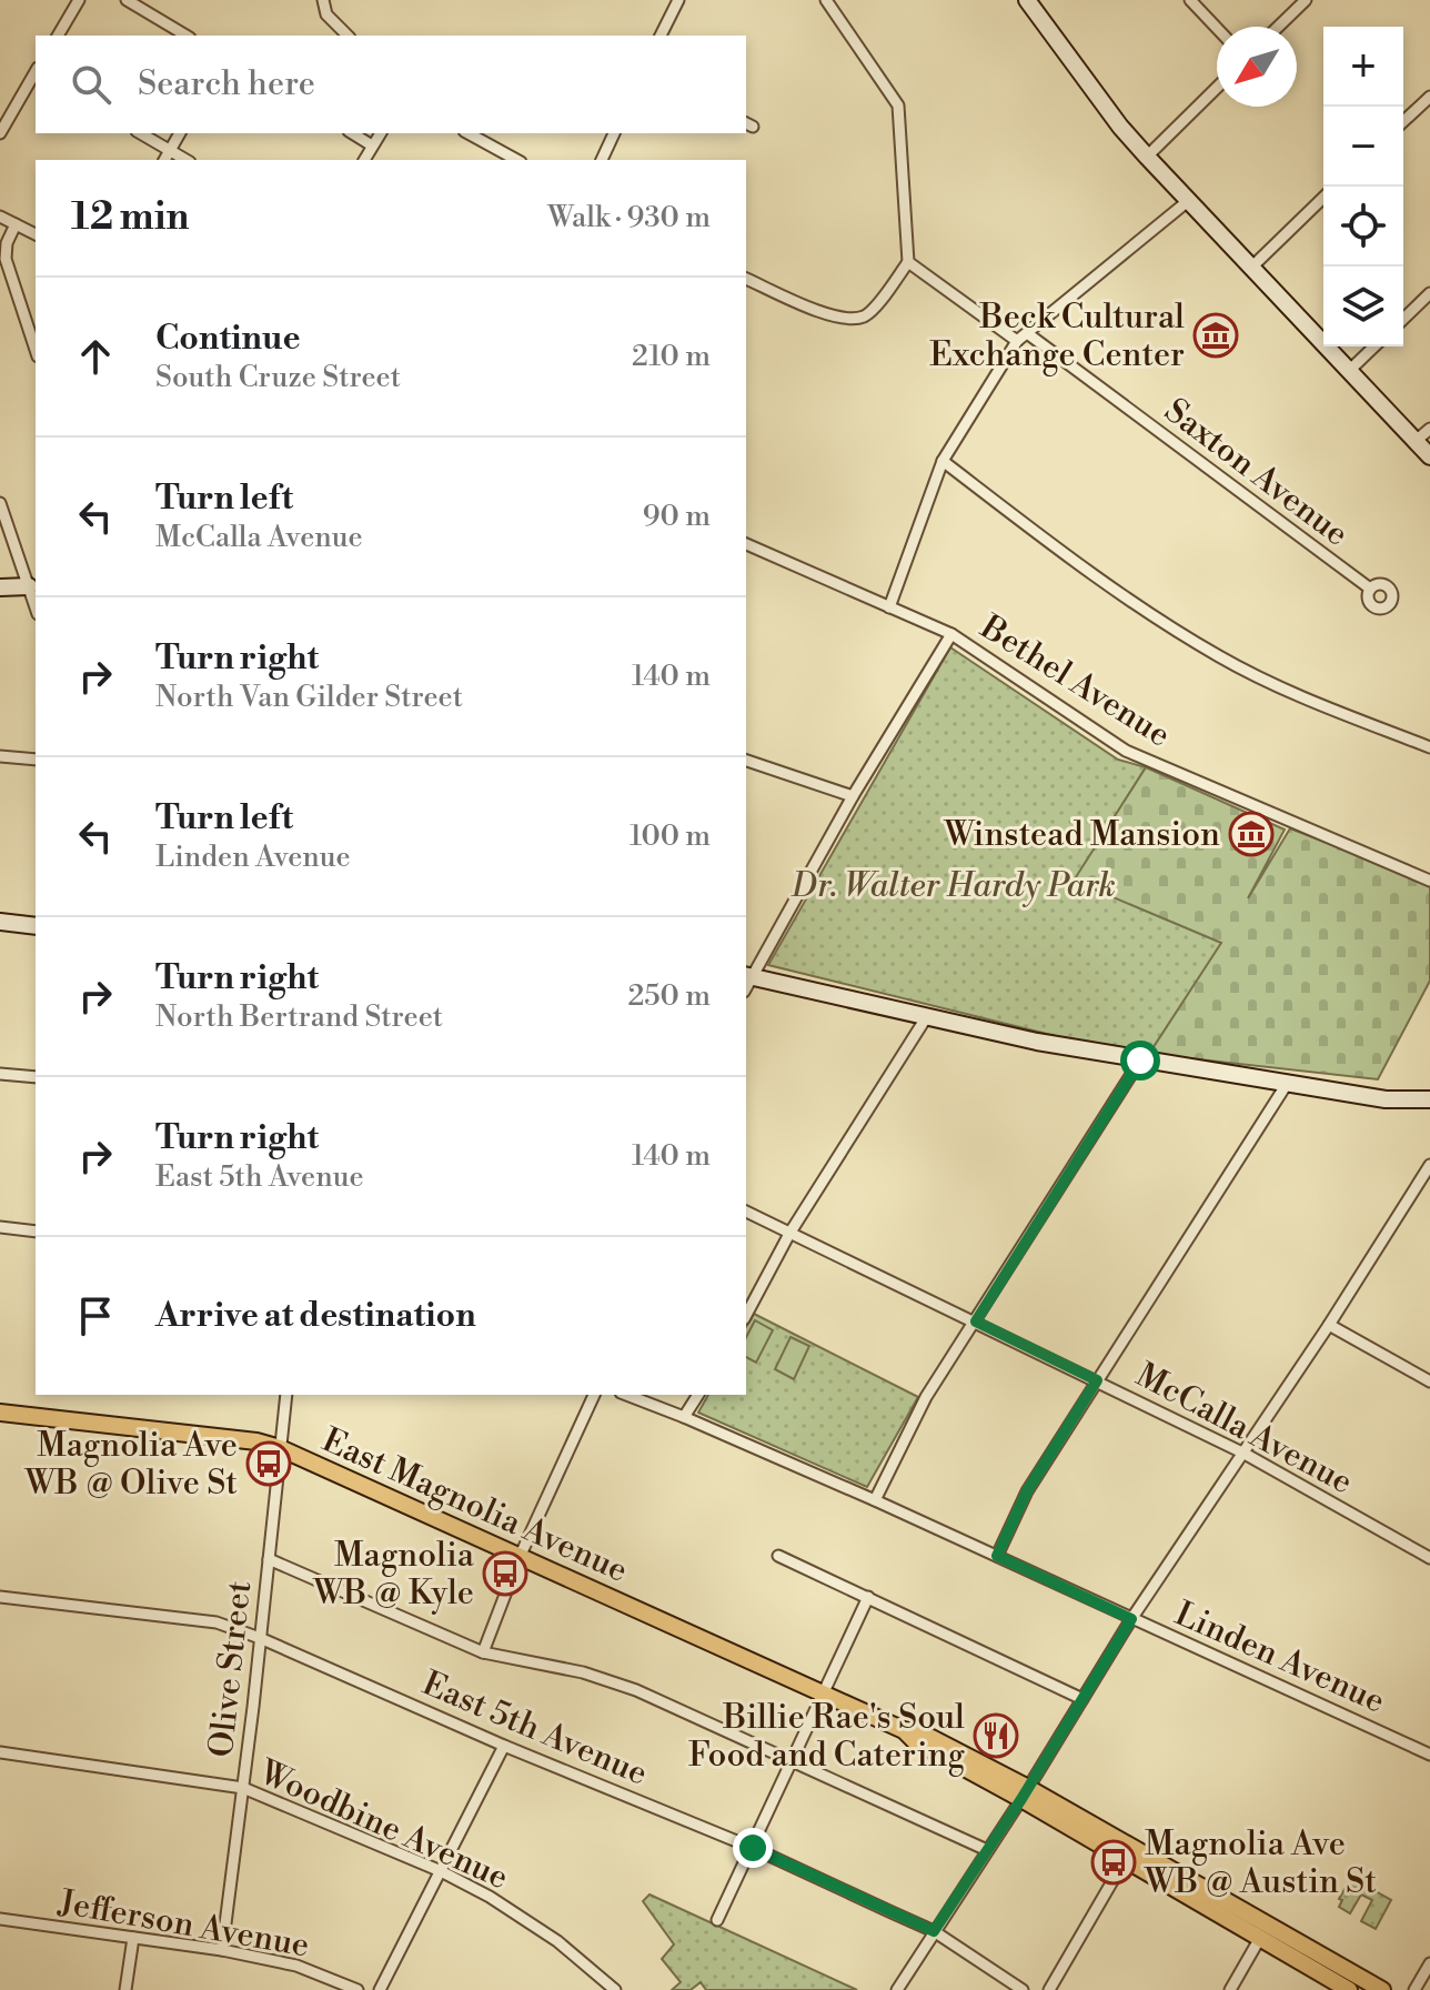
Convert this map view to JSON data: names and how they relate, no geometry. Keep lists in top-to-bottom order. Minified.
{"streets":{"main road":["East Magnolia Avenue"],"street":["Saxton Avenue","Bethel Avenue","McCalla Avenue","Linden Avenue","Olive Street","East 5th Avenue","Woodbine Avenue","Jefferson Avenue"]},"crossings":[["East Magnolia Avenue","Olive Street"],["Olive Street","East 5th Avenue"],["Olive Street","Woodbine Avenue"],["Olive Street","Jefferson Avenue"]],"parks":["Dr. Walter Hardy Park"],"places":{"museum":["Beck Cultural Exchange Center","Winstead Mansion"],"bus stop":["Magnolia Ave WB @ Olive St","Magnolia WB @ Kyle","Magnolia Ave WB @ Austin St"],"restaurant":["Billie Rae's Soul Food and Catering"]},"north":"bottom left","page":{"map_buttons":["+","−"],"search":"Search here","heading":["12 min","Walk · 930 m"],"list":[["Continue","South Cruze Street","210 m"],["Turn left","McCalla Avenue","90 m"],["Turn right","North Van Gilder Street","140 m"],["Turn left","Linden Avenue","100 m"],["Turn right","North Bertrand Street","250 m"],["Turn right","East 5th Avenue","140 m"],"Arrive at destination"]}}
